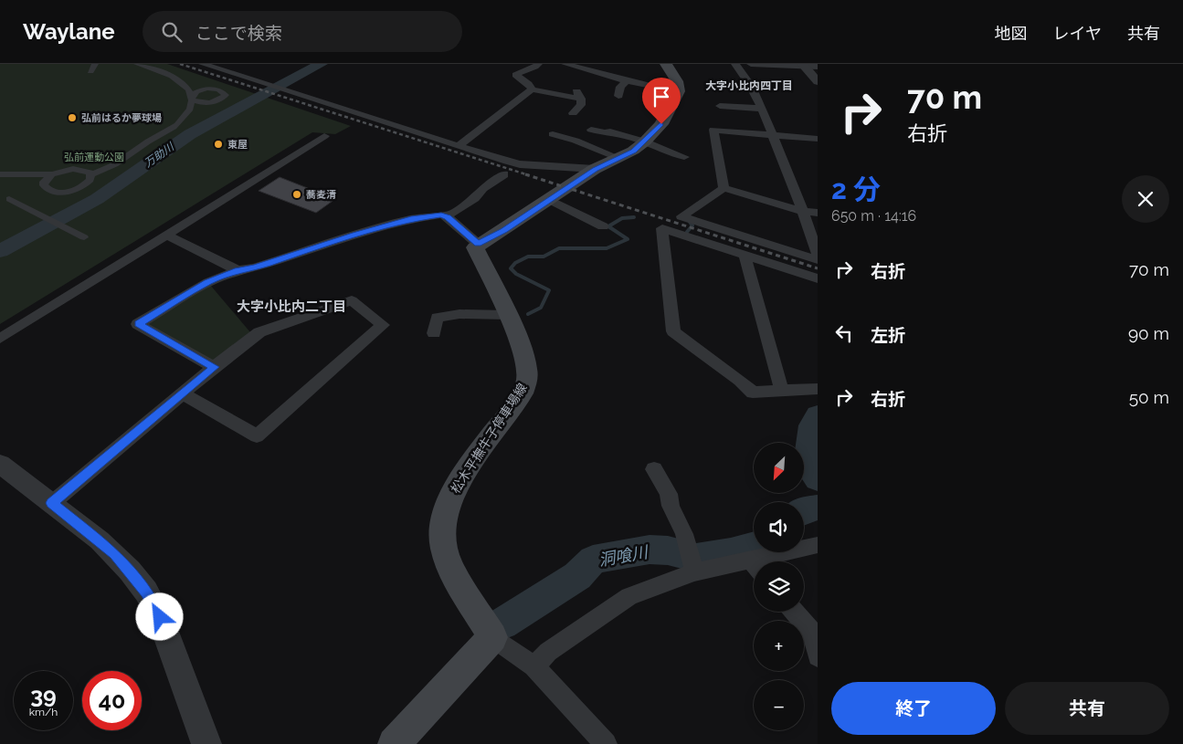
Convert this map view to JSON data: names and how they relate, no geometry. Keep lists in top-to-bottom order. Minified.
{"streets":{"main road":["松木平撫牛子停車場線"]},"districts":["大字小比内四丁目","大字小比内二丁目"],"water":["万助川","洞喰川"],"parks":["弘前運動公園"],"places":["弘前はるか夢球場","東屋","蕎麦清"],"north":"bottom left","page":{"header":"Waylane","search":"ここで検索","nav":["地図","レイヤ","共有"],"turn":["70 m","右折"],"heading":["2 分","650 m · 14:16"],"list":[{"name":"右折","value":"70 m"},{"name":"左折","value":"90 m"},{"name":"右折","value":"50 m"}],"map_buttons":["+","−"],"speed":"39 km/h","limit":"40","buttons":["終了","共有"]}}
